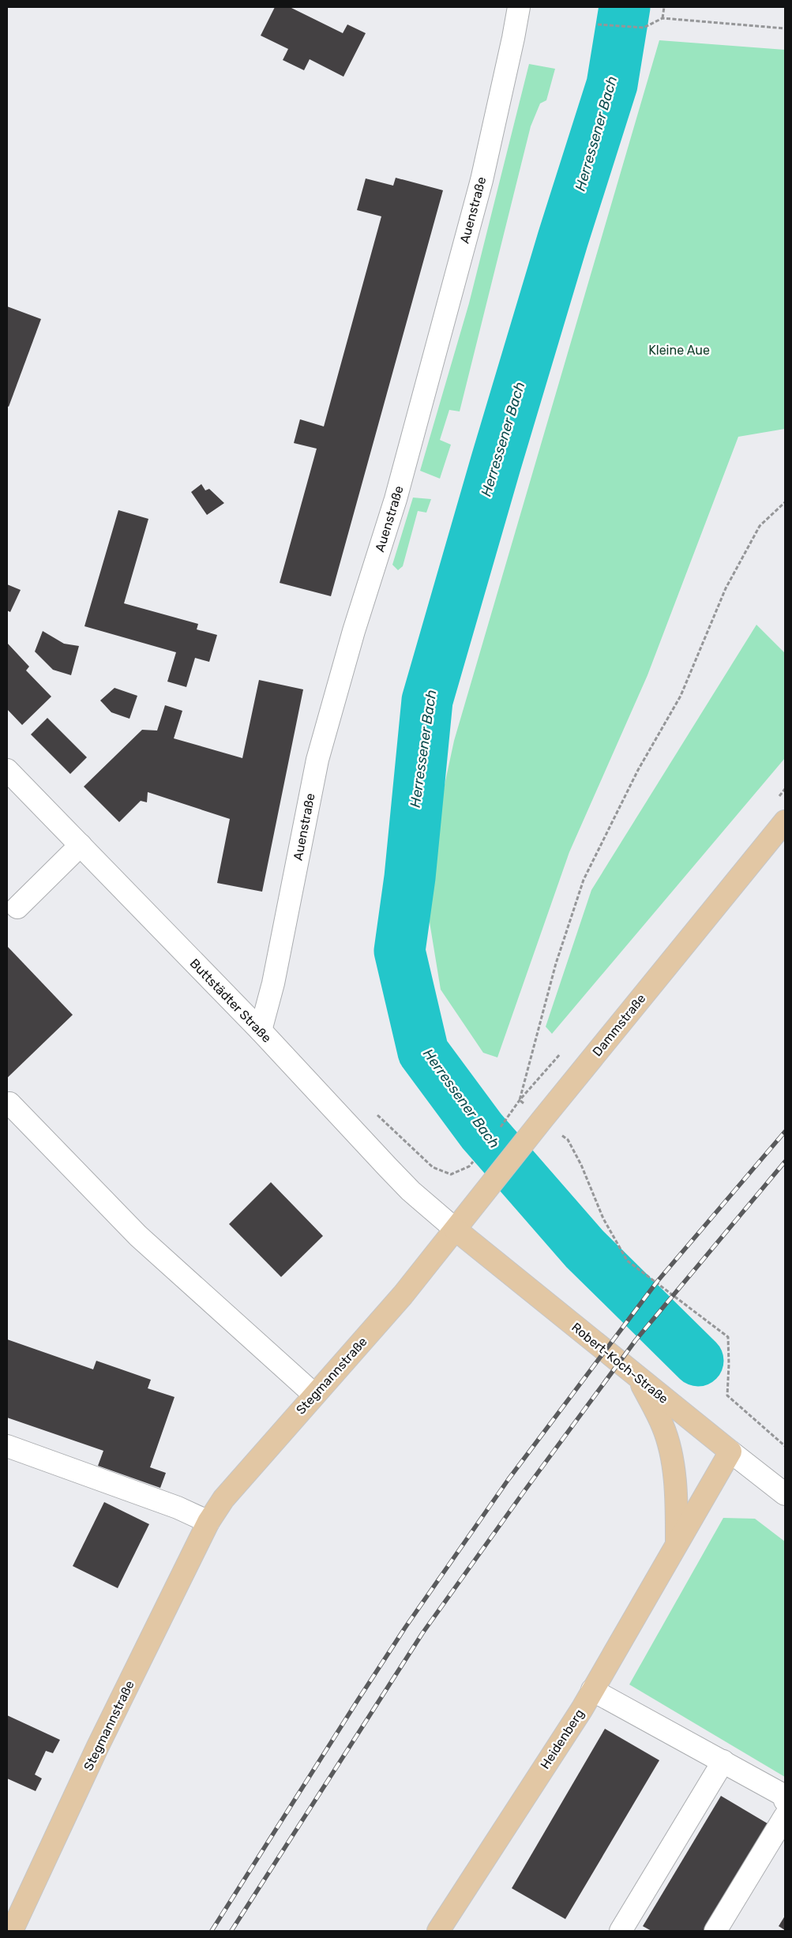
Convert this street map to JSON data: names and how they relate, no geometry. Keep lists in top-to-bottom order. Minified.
{"streets":{"main road":["Dammstraße","Robert-Koch-Straße","Stegmannstraße","Heidenberg"],"street":["Auenstraße","Buttstädter Straße"]},"crossings":[["Auenstraße","Buttstädter Straße"],["Buttstädter Straße","Dammstraße"],["Buttstädter Straße","Robert-Koch-Straße"],["Buttstädter Straße","Stegmannstraße"],["Dammstraße","Robert-Koch-Straße"],["Dammstraße","Stegmannstraße"],["Robert-Koch-Straße","Stegmannstraße"],["Robert-Koch-Straße","Heidenberg"]],"water":["Herressener Bach"],"parks":["Kleine Aue"]}
